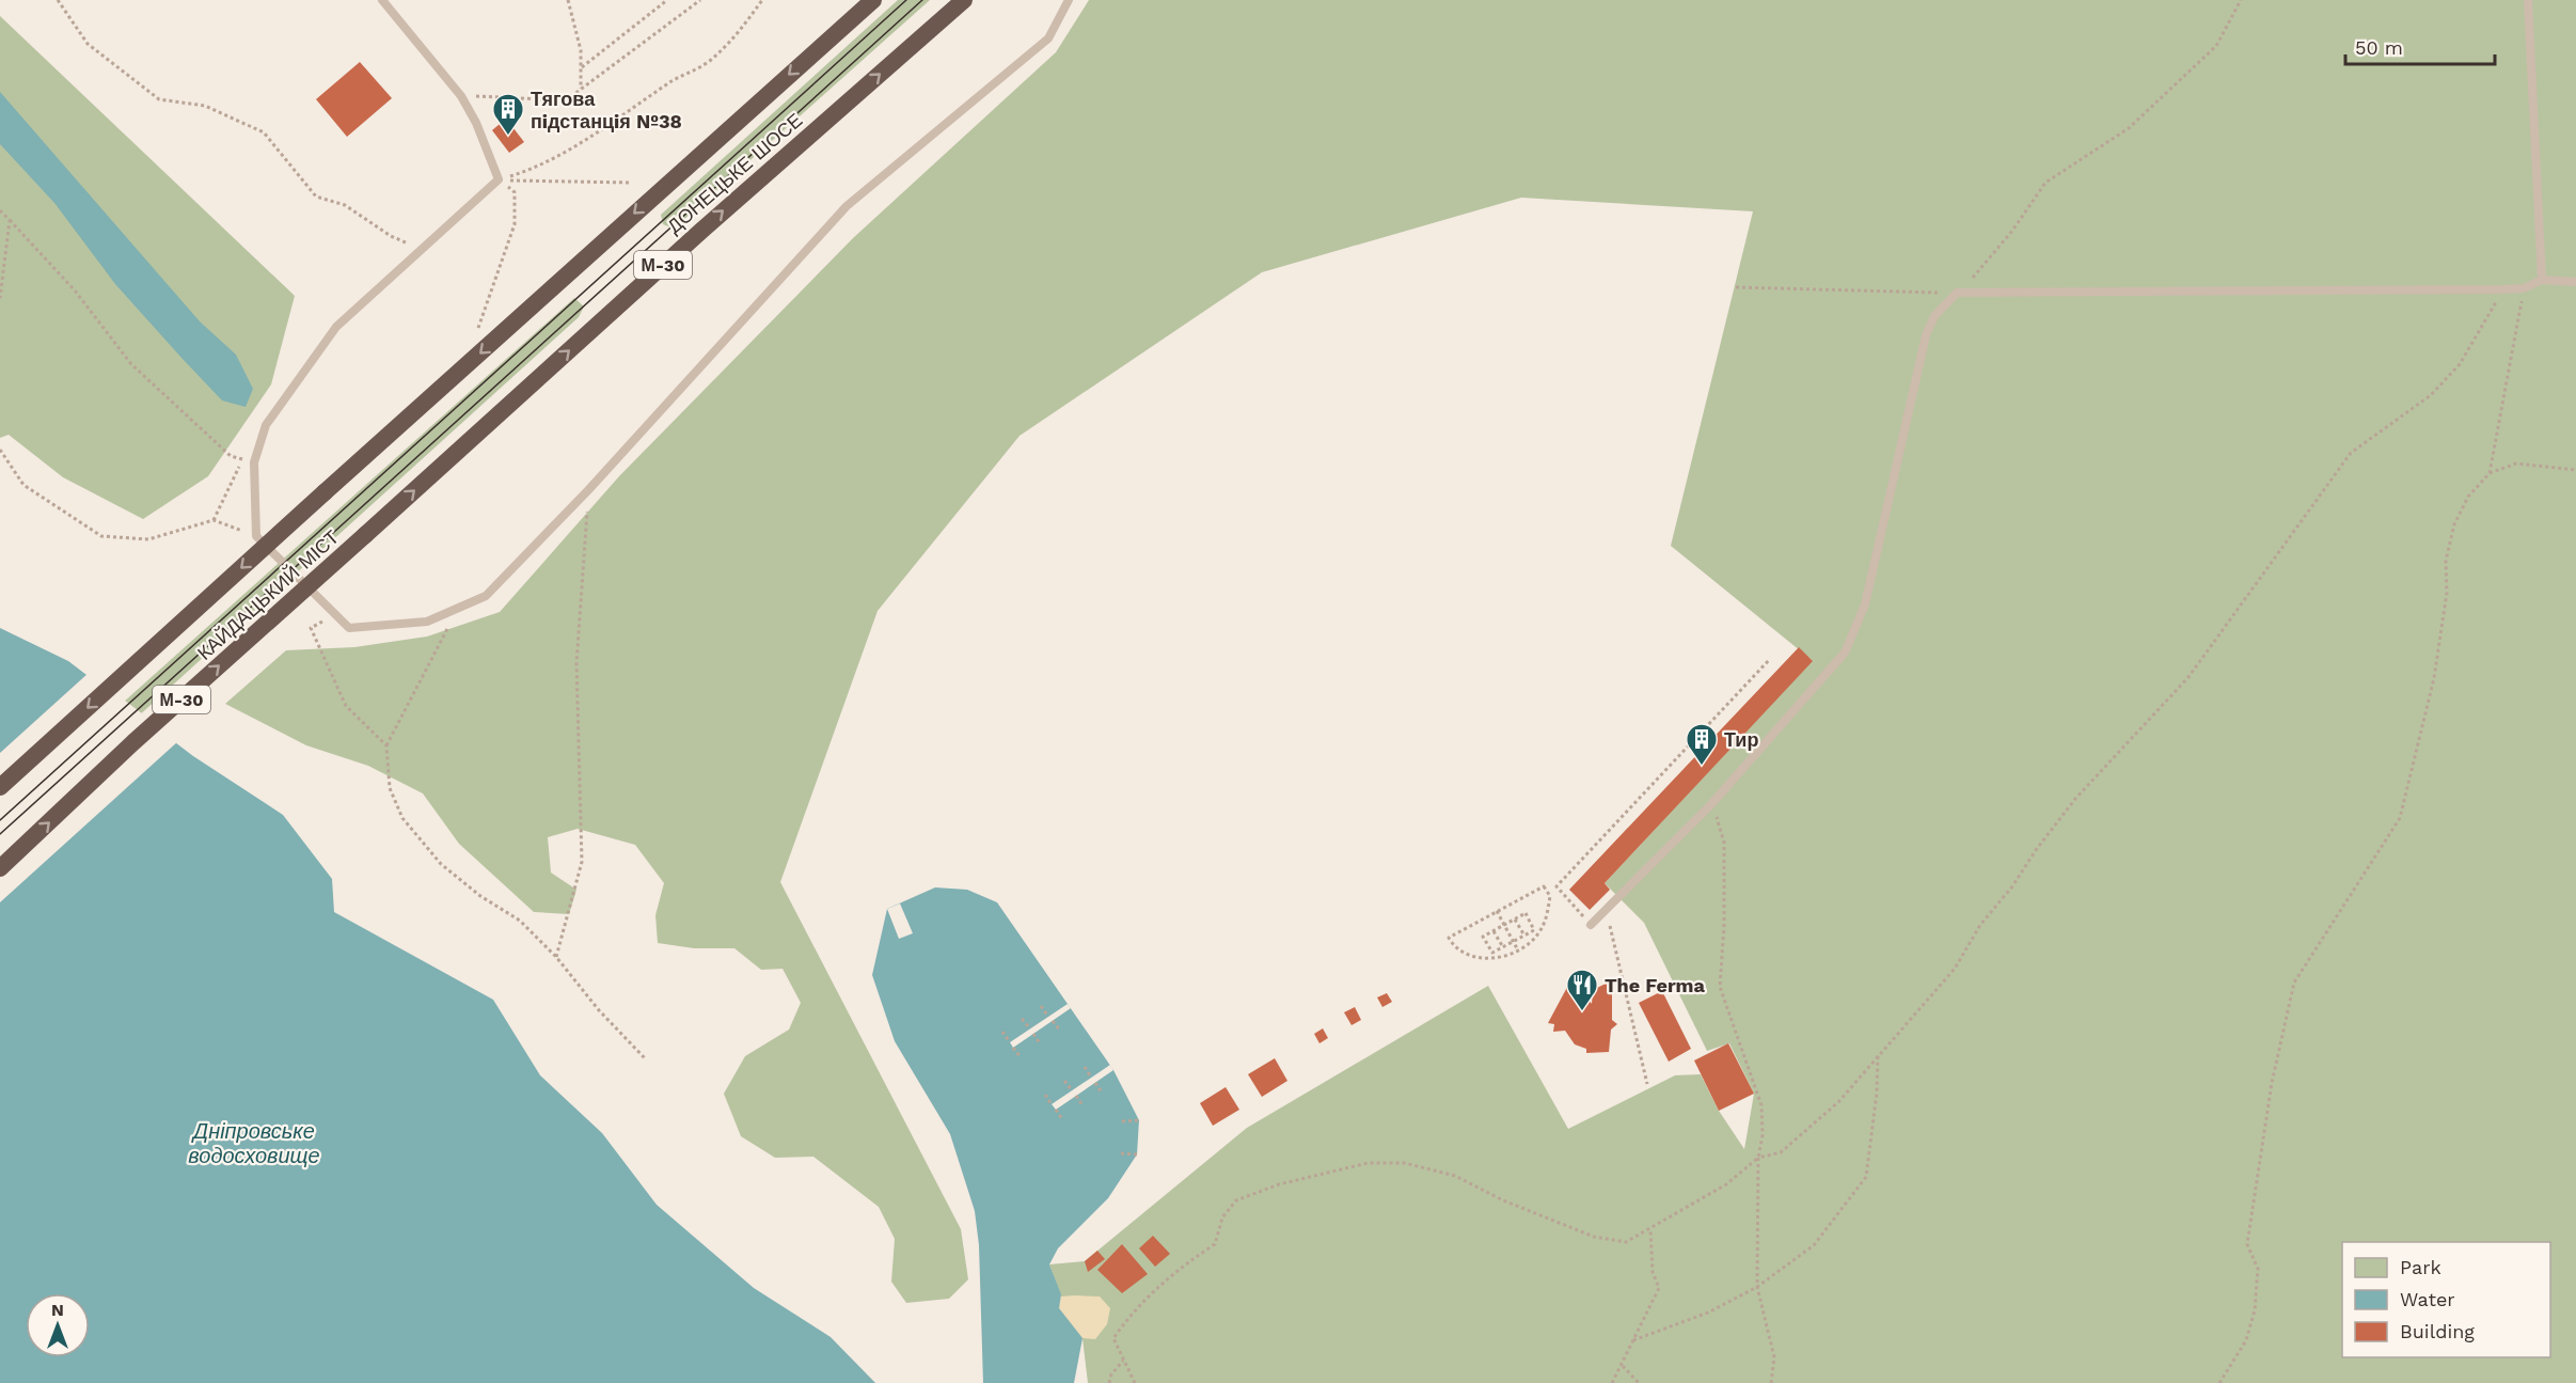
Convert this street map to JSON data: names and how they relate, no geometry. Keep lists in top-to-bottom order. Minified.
{"streets":{"highway":["ДОНЕЦЬКЕ ШОСЕ","М-30","КАЙДАЦЬКИЙ МІСТ"]},"crossings":[["ДОНЕЦЬКЕ ШОСЕ","КАЙДАЦЬКИЙ МІСТ"]],"water":["Дніпровське водосховище"],"places":{"building":["Тягова пiдстанцiя №38","Тир"],"restaurant":["The Ferma"]},"legend":["Park","Water","Building"],"scale_bar":"50 m","north":"top"}
